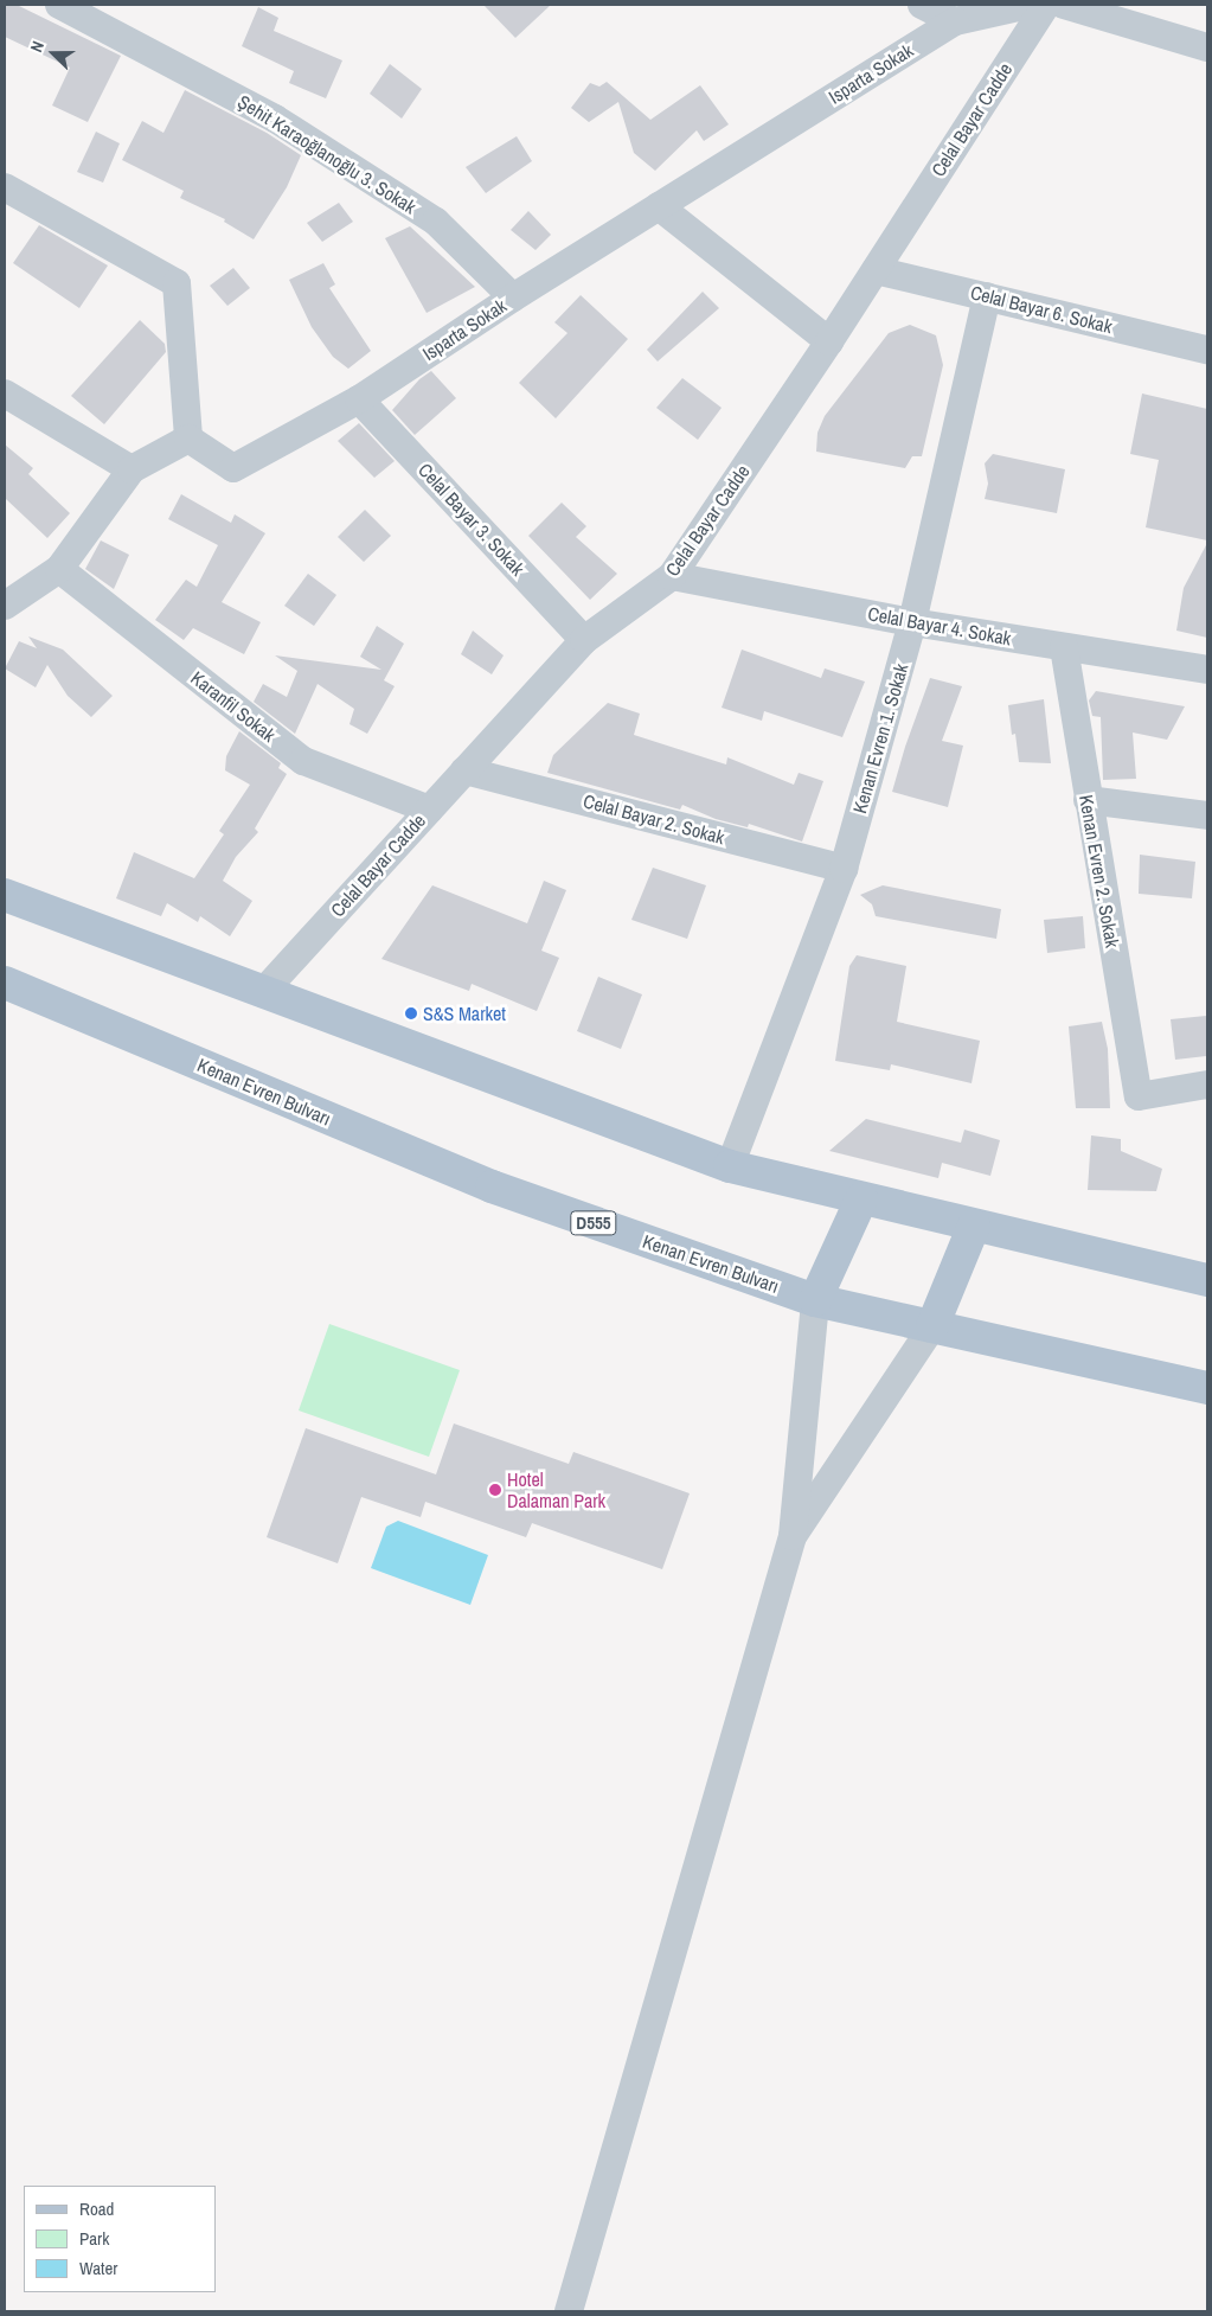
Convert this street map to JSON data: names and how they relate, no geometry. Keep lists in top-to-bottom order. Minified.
{"streets":{"main road":["Kenan Evren Bulvarı","D555"],"street":["Isparta Sokak","Celal Bayar Cadde","Şehit Karaoğlanoğlu 3. Sokak","Celal Bayar 6. Sokak","Celal Bayar 3. Sokak","Celal Bayar 4. Sokak","Karanfil Sokak","Kenan Evren 1. Sokak","Celal Bayar 2. Sokak","Kenan Evren 2. Sokak"]},"crossings":[["Isparta Sokak","Şehit Karaoğlanoğlu 3. Sokak"],["Isparta Sokak","Celal Bayar 3. Sokak"],["Celal Bayar Cadde","Celal Bayar 6. Sokak"],["Celal Bayar Cadde","Celal Bayar 3. Sokak"],["Celal Bayar Cadde","Celal Bayar 4. Sokak"],["Celal Bayar Cadde","Karanfil Sokak"],["Celal Bayar Cadde","Celal Bayar 2. Sokak"],["Celal Bayar 6. Sokak","Kenan Evren 1. Sokak"],["Celal Bayar 4. Sokak","Kenan Evren 1. Sokak"],["Celal Bayar 4. Sokak","Kenan Evren 2. Sokak"],["Kenan Evren 1. Sokak","Celal Bayar 2. Sokak"]],"places":["S&S Market","Hotel Dalaman Park"],"legend":["Road","Park","Water"],"north":"left"}
